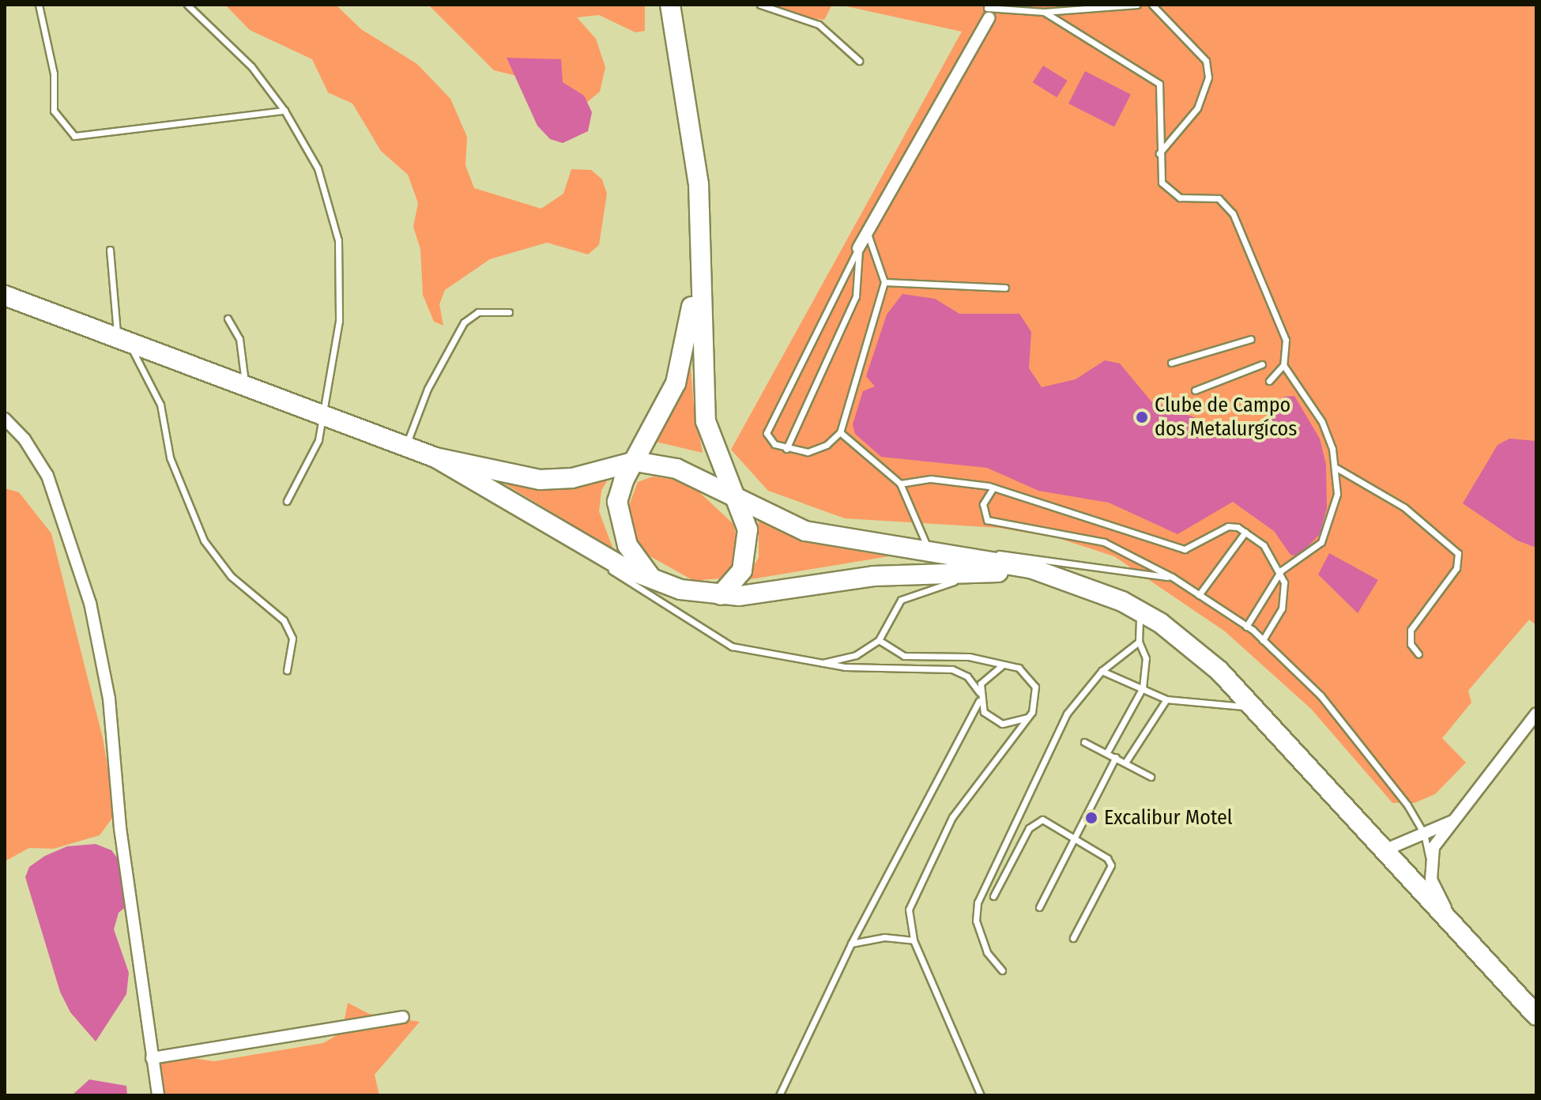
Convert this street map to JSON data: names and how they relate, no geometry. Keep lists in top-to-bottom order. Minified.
{"places":["Clube de Campo dos Metalurgícos","Excalibur Motel"]}
